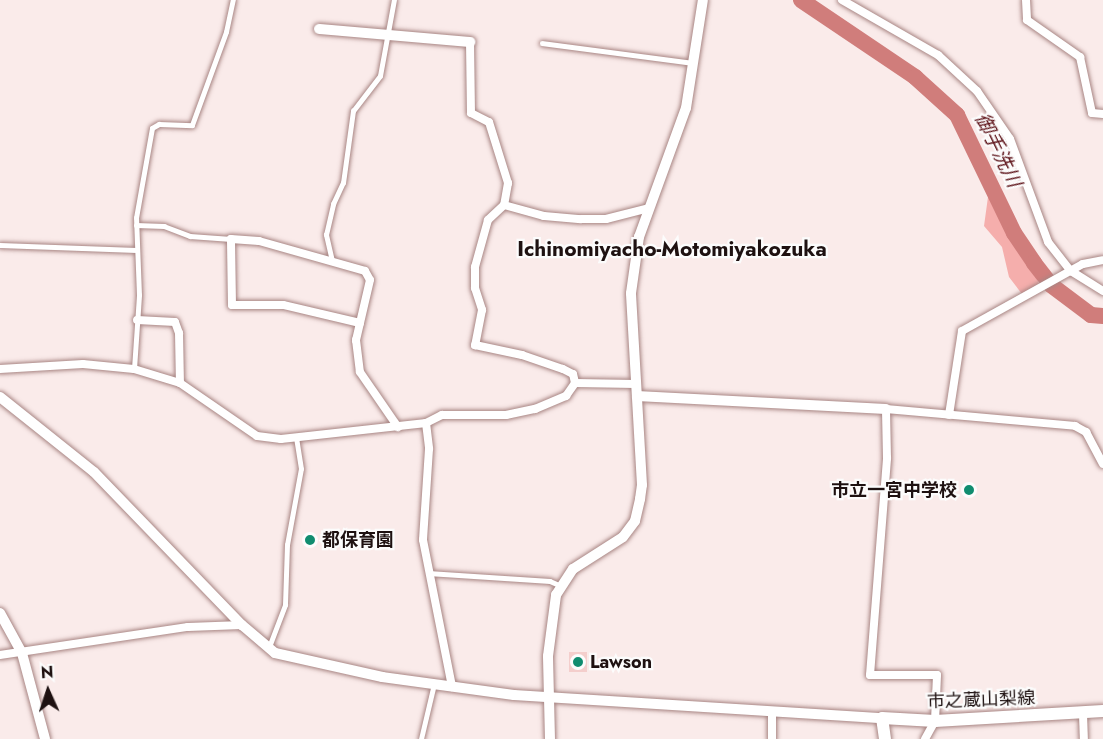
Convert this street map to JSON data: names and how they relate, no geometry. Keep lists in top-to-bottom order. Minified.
{"streets":{"main road":["市之蔵山梨線"]},"districts":["Ichinomiyacho-Motomiyakozuka"],"water":["御手洗川"],"places":["市立一宮中学校","都保育園","Lawson"],"north":"top"}
